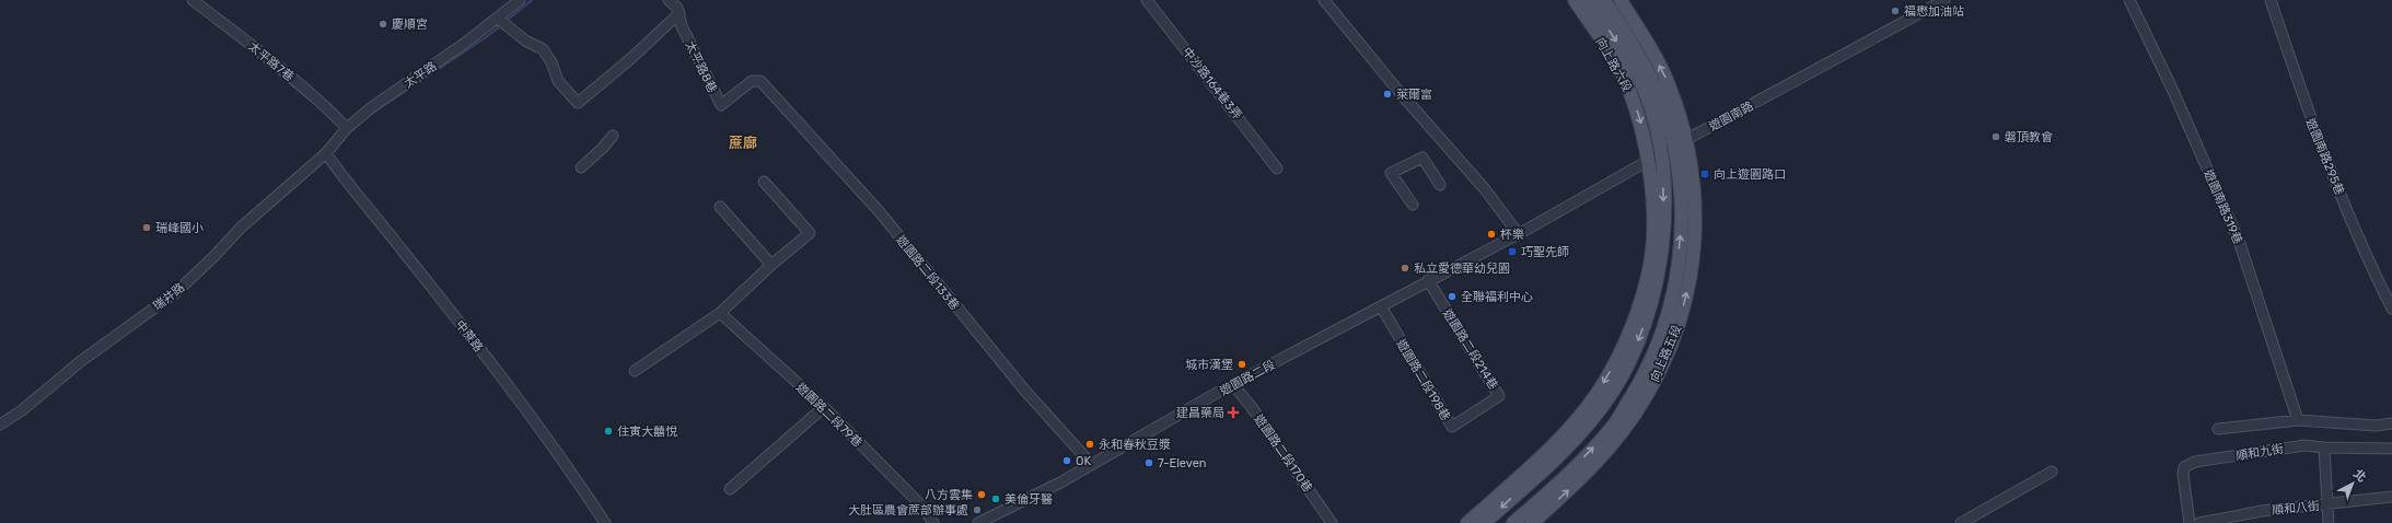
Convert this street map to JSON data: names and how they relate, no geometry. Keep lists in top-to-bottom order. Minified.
{"streets":{"main road":["向上路六段","向上路五段"],"street":["太平路7巷","太平路8巷","太平路","中沙路164巷3弄","遊園南路","遊園南路295巷","遊園南路319巷","遊園路二段133巷","瑞井路","中蔗路","遊園路二段214巷","遊園路二段","遊園路二段198巷","遊園路二段79巷","順和九街","遊園路二段170巷","順和八街"]},"crossings":[["太平路7巷","太平路"],["向上路六段","遊園南路"],["向上路六段","向上路五段"],["太平路8巷","遊園路二段133巷"],["太平路","瑞井路"],["太平路","中蔗路"],["遊園南路","向上路五段"],["遊園南路","遊園路二段"],["遊園路二段133巷","遊園路二段"],["瑞井路","中蔗路"],["遊園路二段214巷","遊園路二段"],["遊園路二段214巷","遊園路二段198巷"],["遊園路二段","遊園路二段198巷"],["遊園路二段","遊園路二段170巷"]],"districts":["蔗廍"],"places":{"other":["福懋加油站","慶順宮","萊爾富","磐頂教會","瑞峰國小","杯樂","私立愛德華幼兒園","全聯福利中心","城市漢堡","住寅大囍悅","永和春秋豆漿","OK","7-Eleven","八方雲集","美倫牙醫","大肚區農會蔗部辦事處"],"transit":["向上遊園路口","巧聖先師"],"health":["建昌藥局"]},"north":"top right"}
